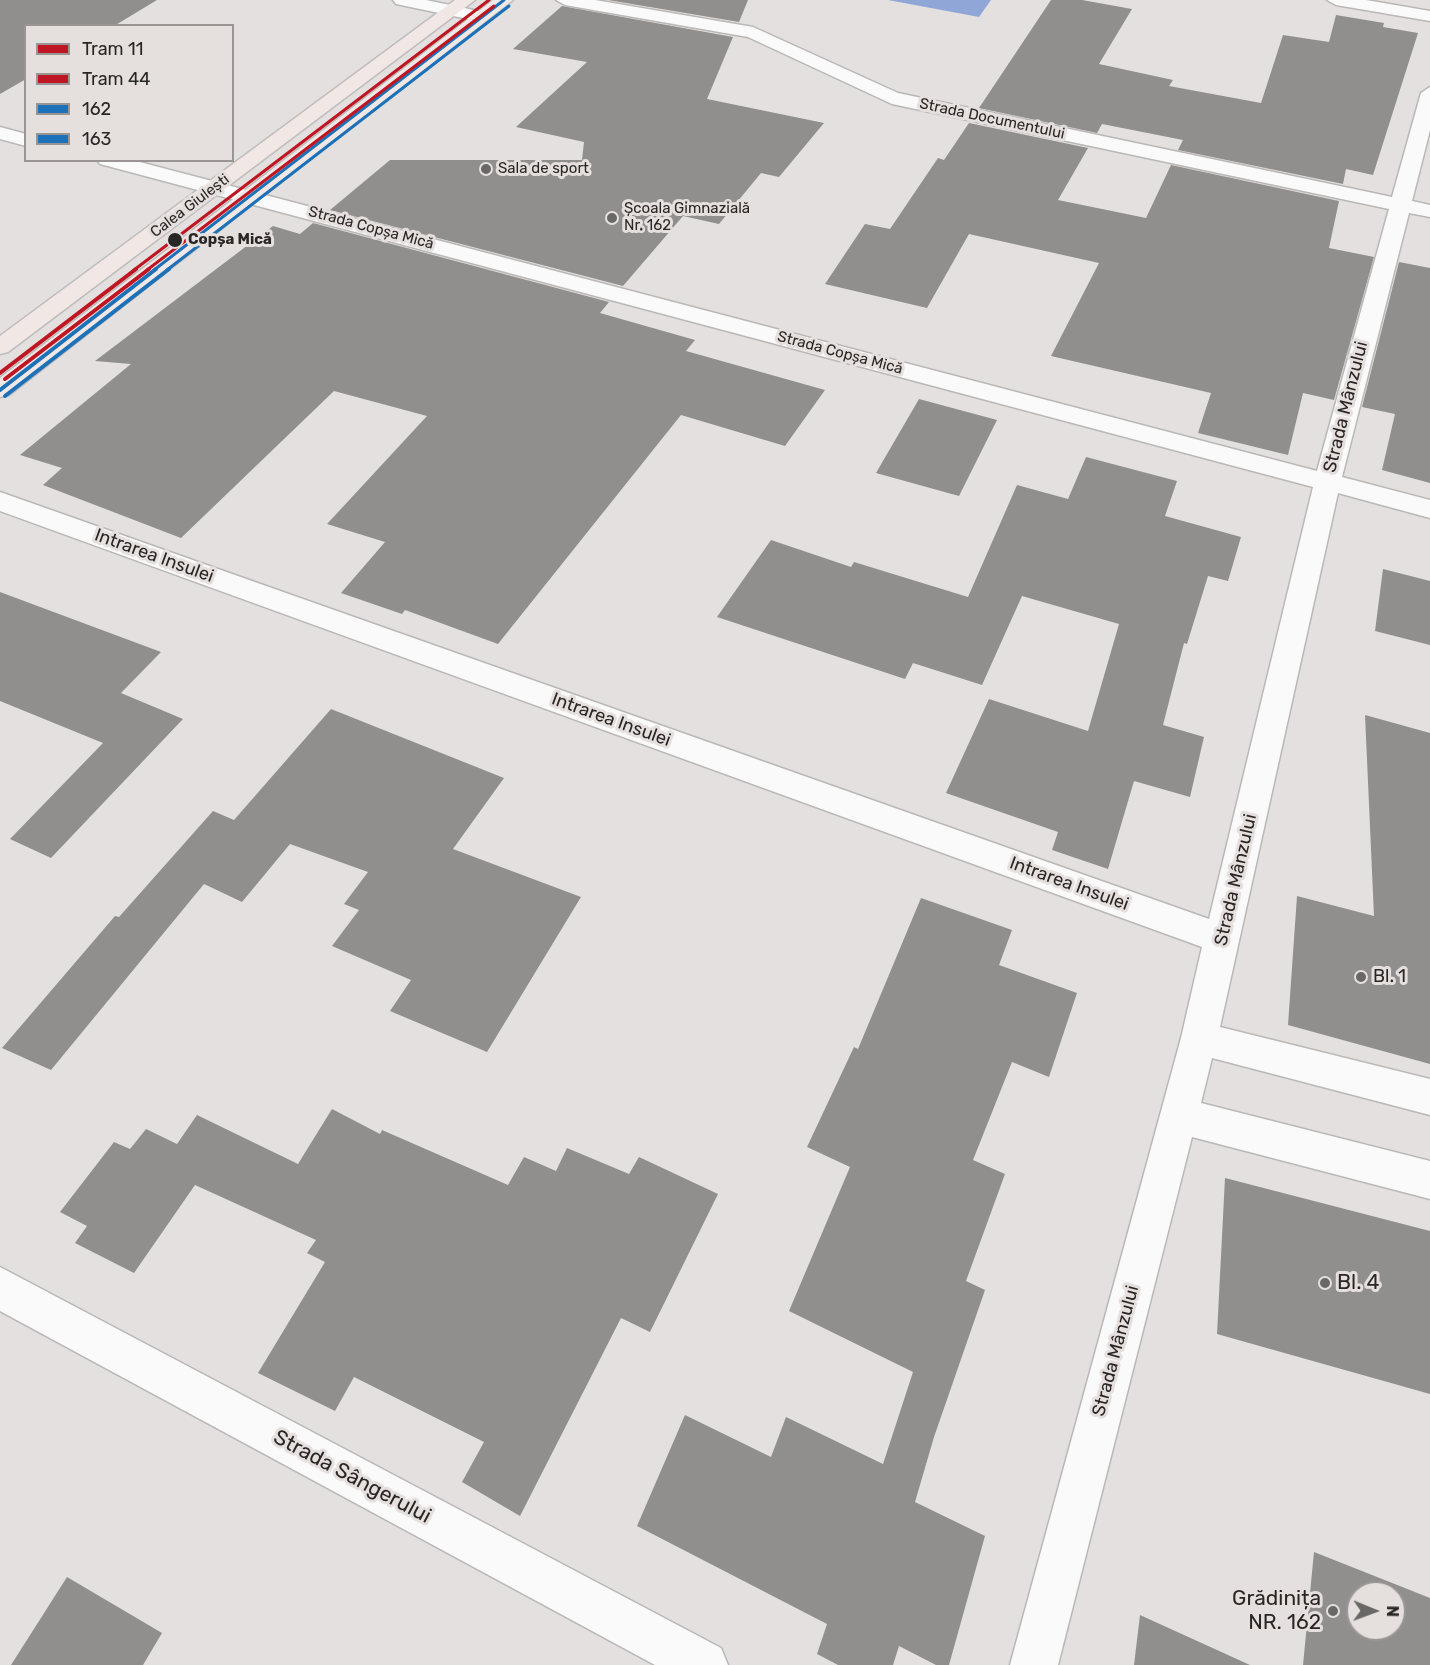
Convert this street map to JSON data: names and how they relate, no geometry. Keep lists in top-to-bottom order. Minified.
{"streets":{"main road":["Calea Giulești"],"street":["Strada Documentului","Strada Copșa Mică","Strada Mânzului","Intrarea Insulei","Strada Sângerului"]},"crossings":[["Strada Documentului","Strada Mânzului"],["Calea Giulești","Strada Copșa Mică"],["Strada Copșa Mică","Strada Mânzului"],["Strada Mânzului","Intrarea Insulei"]],"places":["Sala de sport","Școala Gimnazială Nr. 162","Copșa Mică","Bl. 1","Bl. 4","Grădinița NR. 162"],"lines":["tram line 11","transit line 162","tram line 44","transit line 163"],"legend":["Tram 11","Tram 44","162","163"],"north":"right"}
